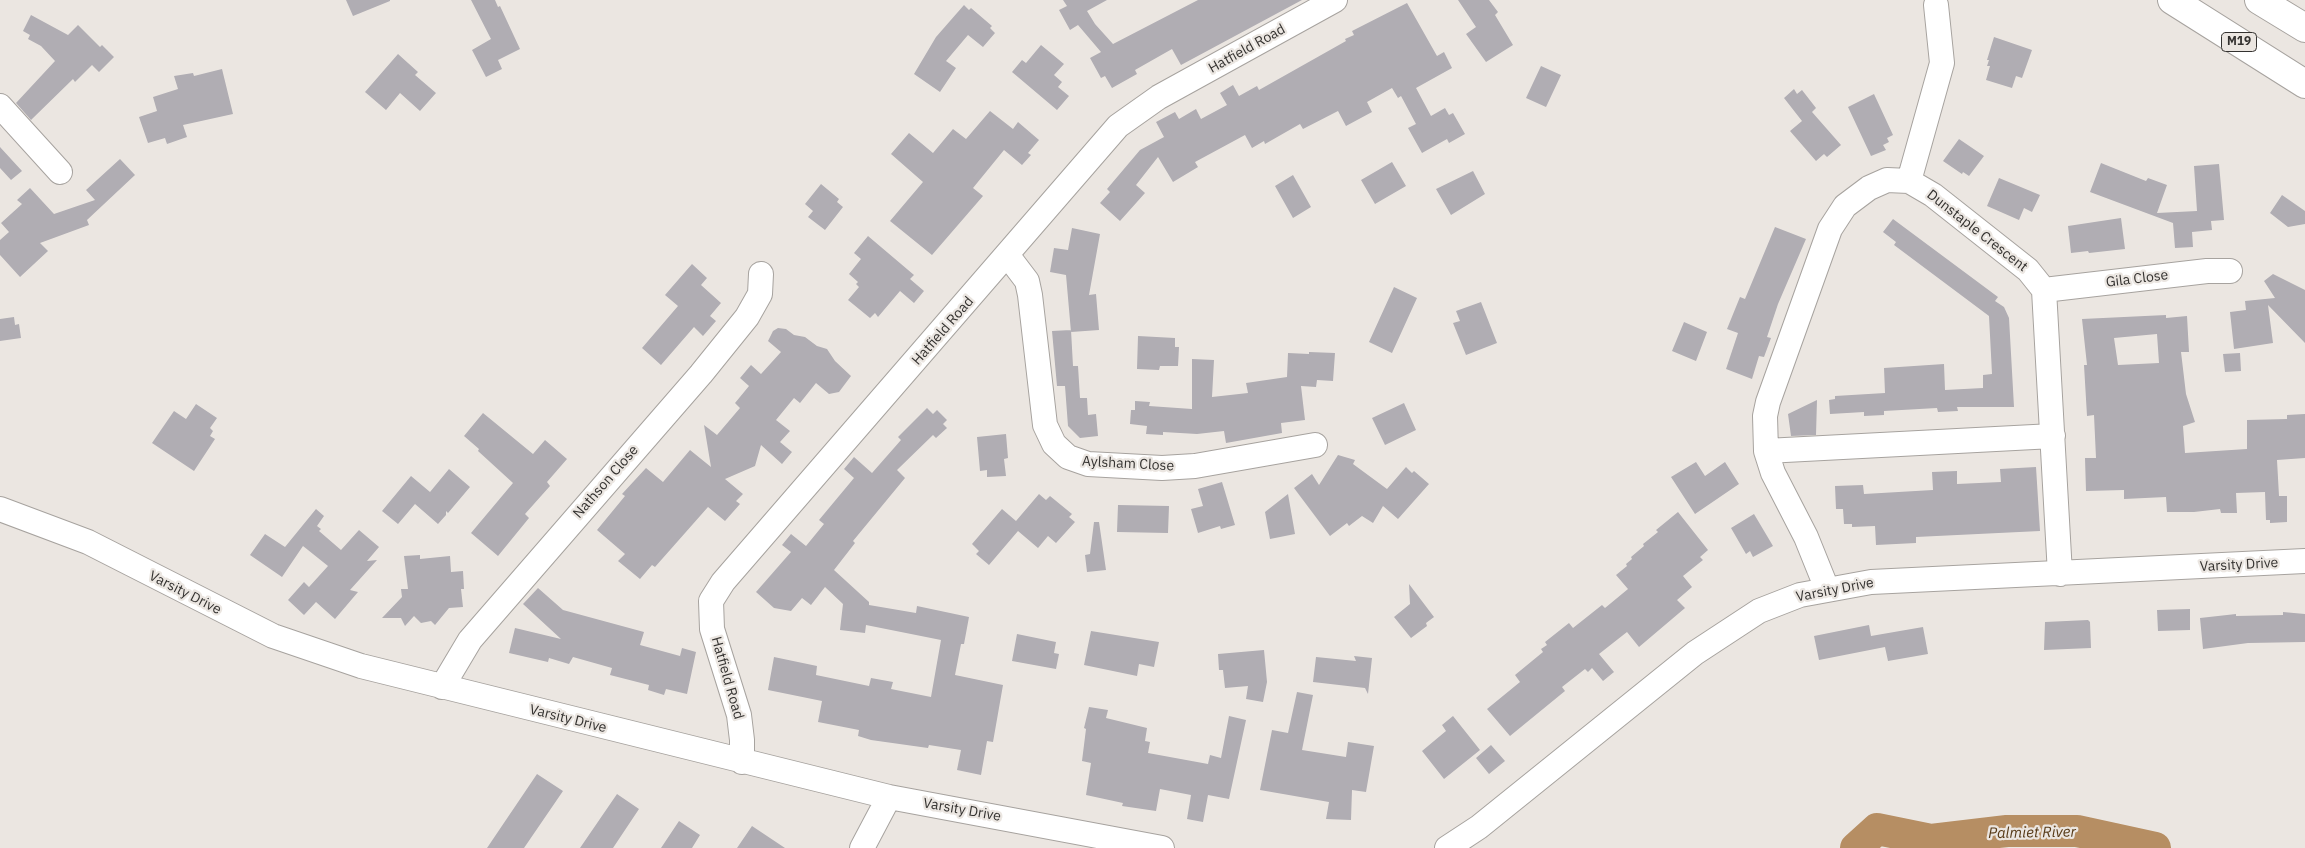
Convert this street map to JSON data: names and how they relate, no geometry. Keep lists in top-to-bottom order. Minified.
{"streets":{"highway":["M19"],"street":["Hatfield Road","Dunstaple Crescent","Gila Close","Aylsham Close","Nathson Close","Varsity Drive"]},"crossings":[["Hatfield Road","Aylsham Close"],["Hatfield Road","Varsity Drive"],["Dunstaple Crescent","Gila Close"],["Nathson Close","Varsity Drive"]],"water":["Palmiet River"]}
